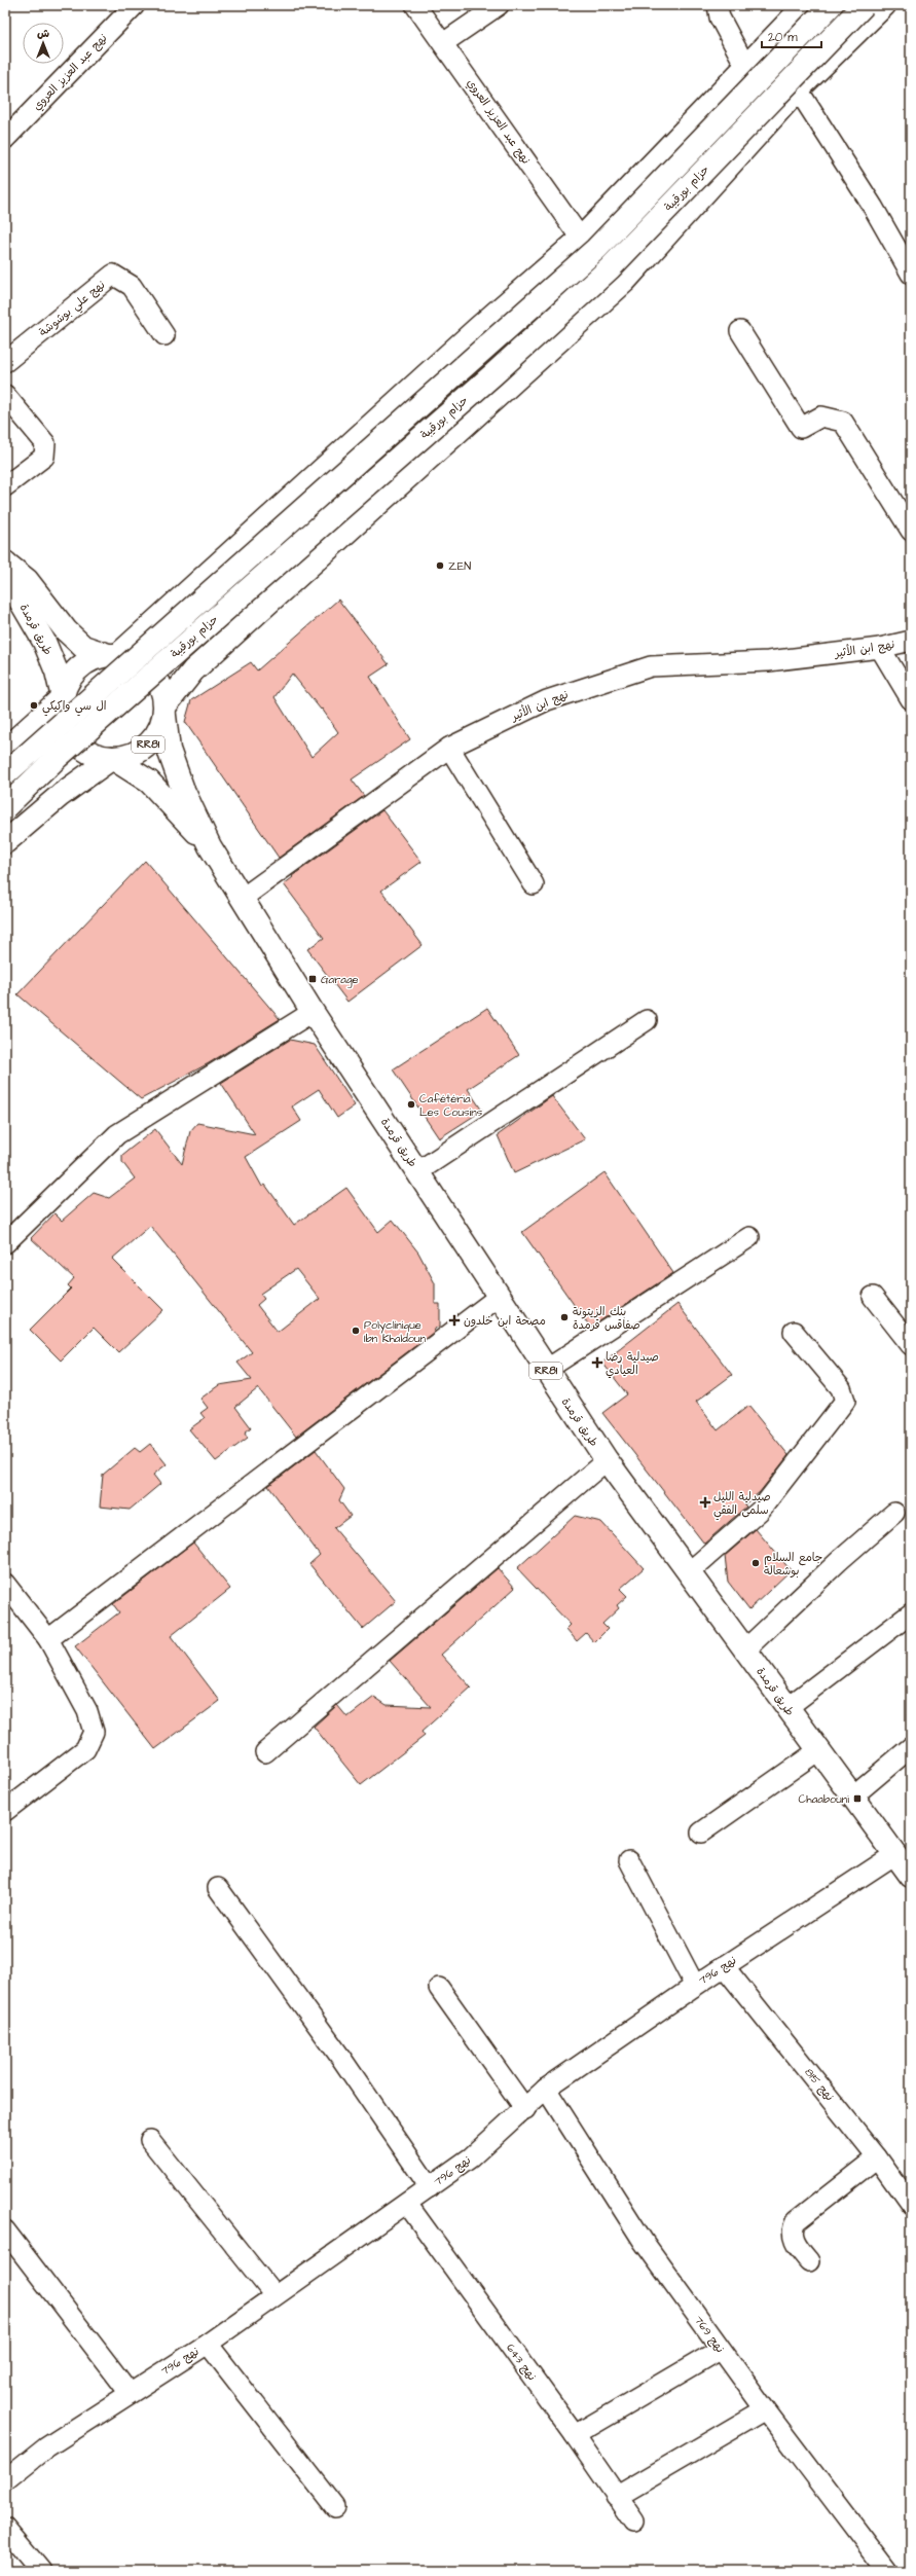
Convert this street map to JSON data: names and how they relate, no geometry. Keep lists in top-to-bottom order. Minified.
{"streets":{"main road":["حزام بورقيبة","طريق قرمدة","RR81"],"street":["نهج عبد العزيز العروي","نهج علي بوشوشة","نهج ابن الأثير","نهج 796","نهج 815","نهج 769","نهج 643"]},"crossings":[["حزام بورقيبة","طريق قرمدة"],["حزام بورقيبة","RR81"],["طريق قرمدة","نهج ابن الأثير"],["طريق قرمدة","RR81"],["طريق قرمدة","نهج 796"],["نهج 796","نهج 815"],["نهج 796","نهج 769"],["نهج 796","نهج 643"]],"places":{"other":["ZEN","ال سي واكيكي","Cafétéria Les Cousins","بنك الزيتونة صفاقس قرمدة","Polyclinique Ibn Khaldoun","جامع السلام بوشعالة"],"transit":["Garage","Chaabouni"],"health":["مصحة ابن خلدون","صيدلية رضا العيادي","صيدلية الليل سلمى الفقي"]},"scale_bar":"20 m","north":"top"}
